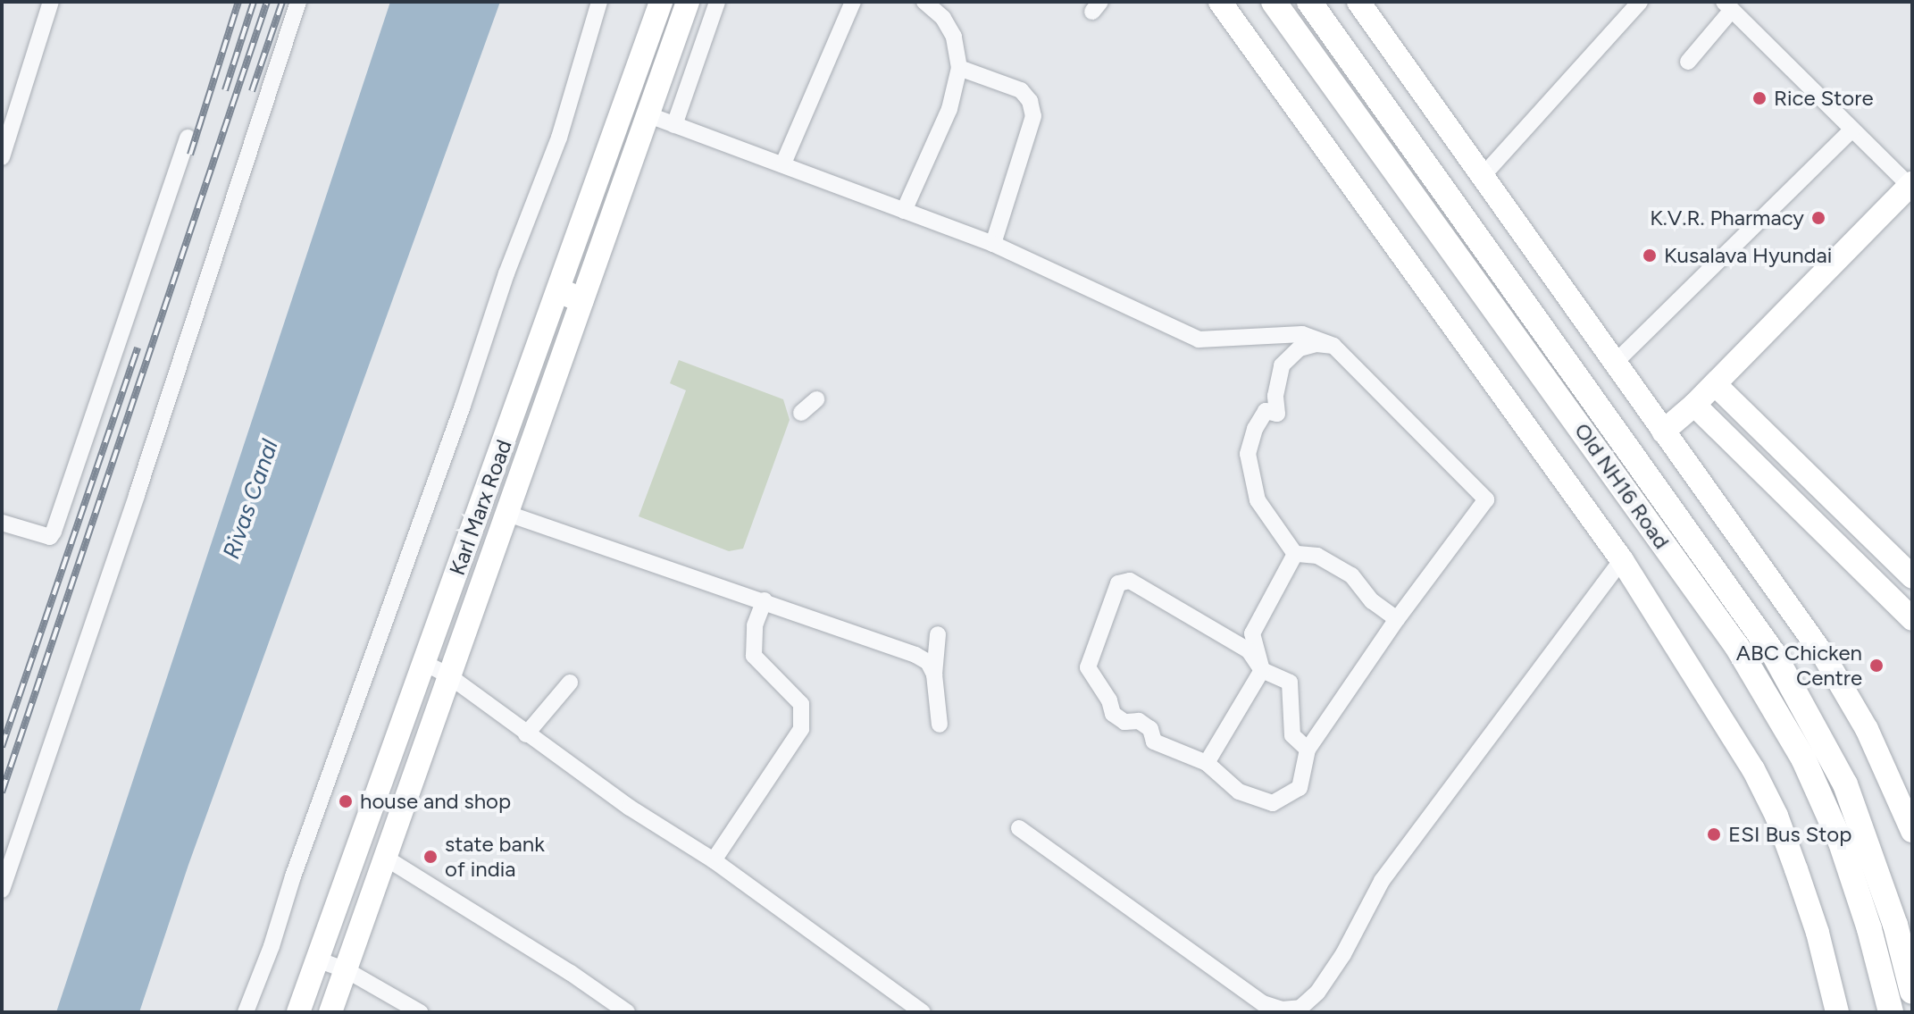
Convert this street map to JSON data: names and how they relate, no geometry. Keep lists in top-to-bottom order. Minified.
{"streets":{"main road":["Old NH16 Road"],"street":["Karl Marx Road"]},"water":["Rivas Canal"],"places":["Rice Store","K.V.R. Pharmacy","Kusalava Hyundai","ABC Chicken Centre","house and shop","ESI Bus Stop","state bank of india"]}
